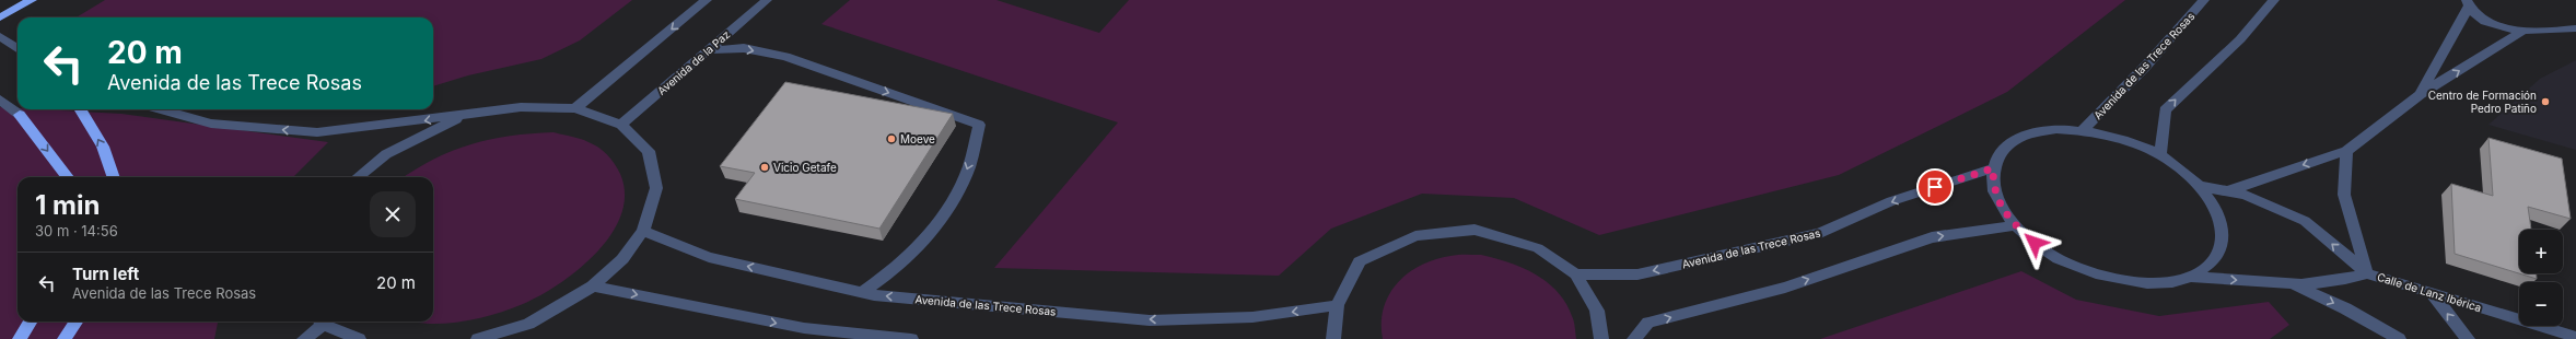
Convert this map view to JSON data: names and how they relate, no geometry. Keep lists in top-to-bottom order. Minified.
{"streets":{"street":["Avenida de la Paz","Avenida de las Trece Rosas","Calle de Lanz Ibérica"]},"places":["Centro de Formación Pedro Patiño","Moeve","Vicio Getafe"],"page":{"turn":["20 m","Avenida de las Trece Rosas"],"heading":["1 min","30 m · 14:56"],"map_buttons":["+","−"],"list":[{"name":"Turn left","note":"Avenida de las Trece Rosas","value":"20 m"}]}}
